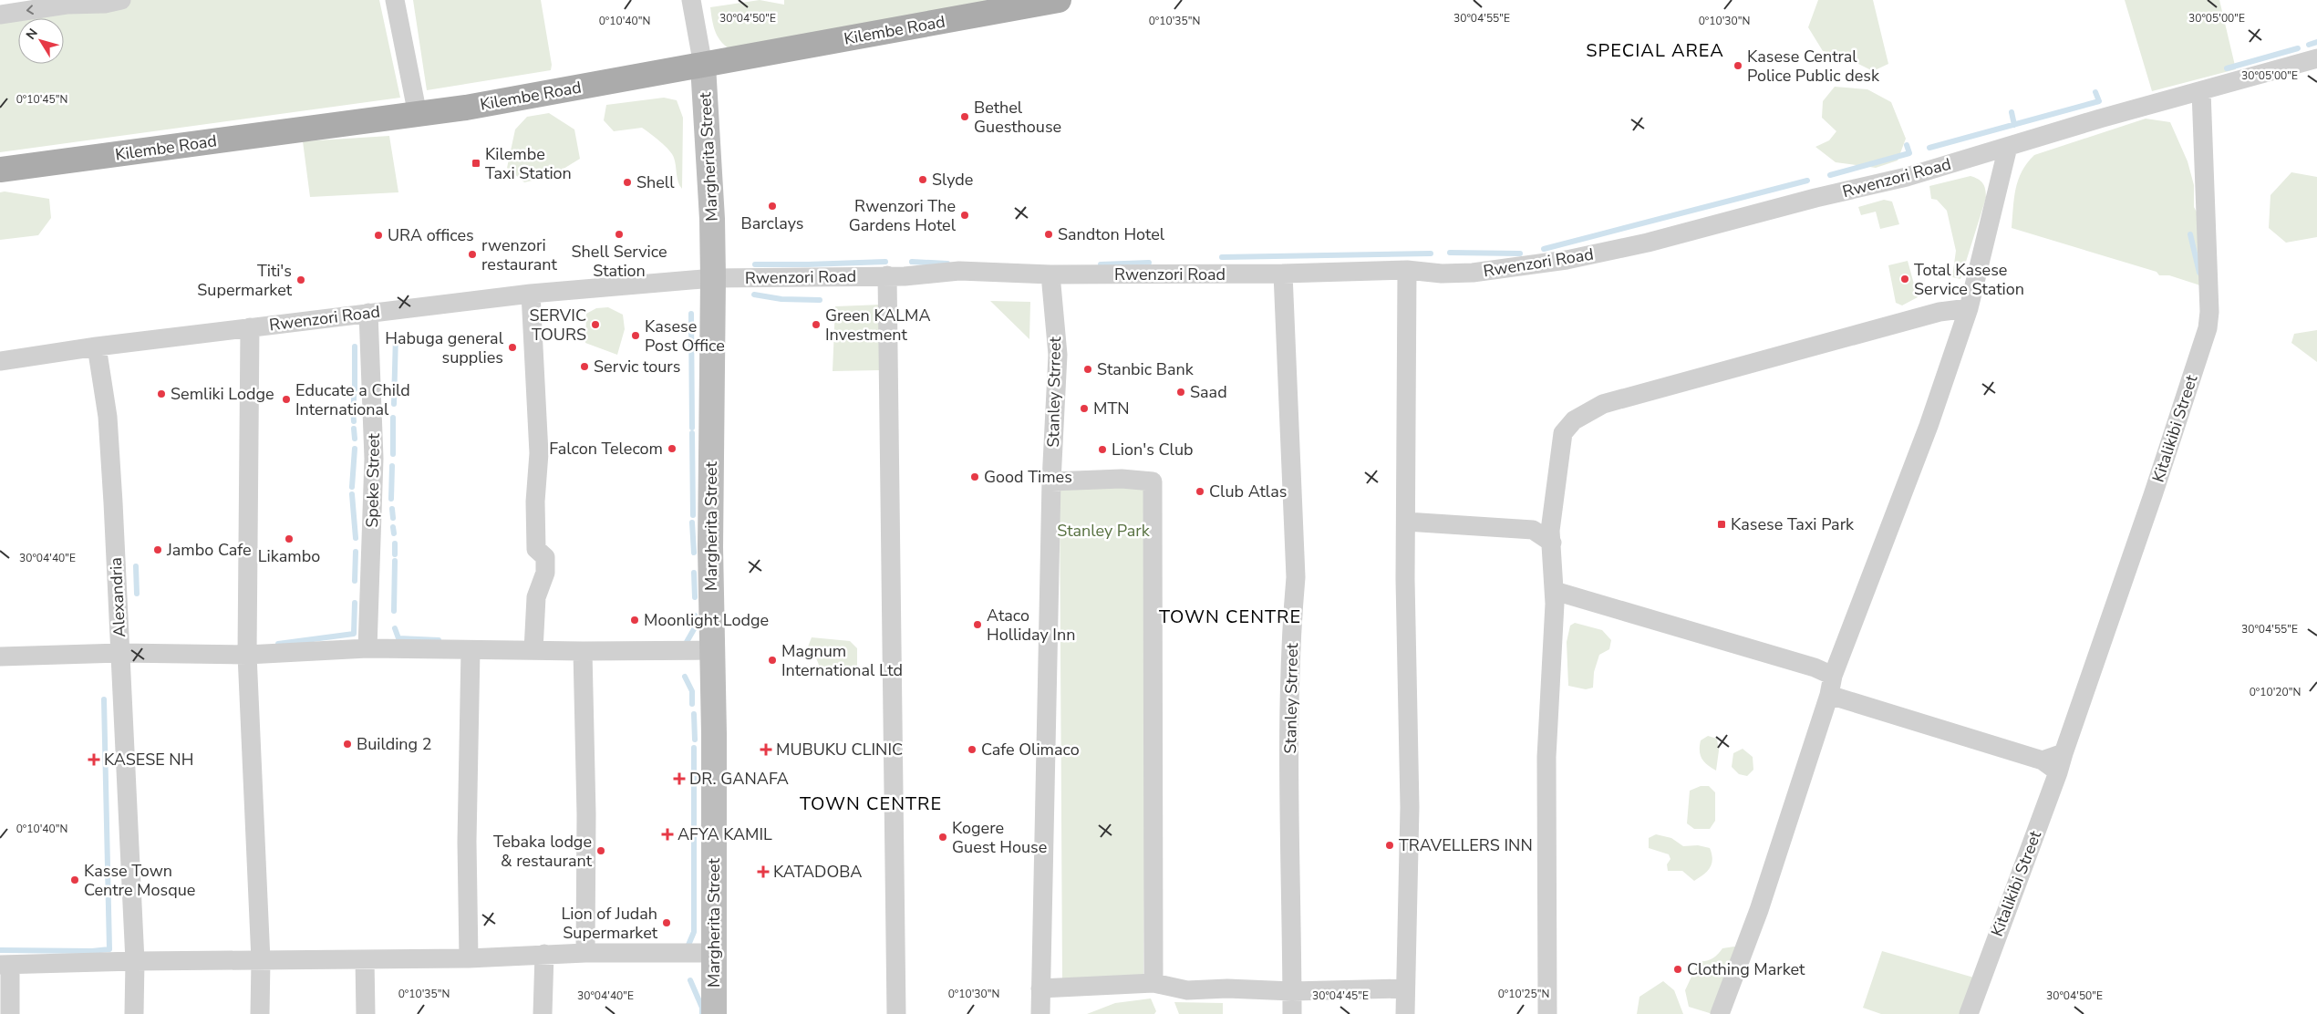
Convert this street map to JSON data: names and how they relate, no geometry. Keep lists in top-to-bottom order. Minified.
{"streets":{"main road":["Kilembe Road"],"street":["Margherita Street","Rwenzori Road","Stanley Strreet","Kitalikibi Street","Speke Street","Alexandria"]},"crossings":[["Kilembe Road","Margherita Street"],["Margherita Street","Rwenzori Road"],["Rwenzori Road","Stanley Strreet"],["Rwenzori Road","Kitalikibi Street"],["Rwenzori Road","Speke Street"],["Rwenzori Road","Alexandria"]],"districts":["SPECIAL AREA","TOWN CENTRE","TOWN CENTRE"],"parks":["Stanley Park"],"places":{"other":["Kasese Central Police Public desk","Bethel Guesthouse","Slyde","Shell","Barclays","Rwenzori The Gardens Hotel","Shell Service Station","Sandton Hotel","URA offices","rwenzori restaurant","Total Kasese Service Station","Titi's Supermarket","SERVIC TOURS","Green KALMA Investment","Kasese Post Office","Habuga general supplies","Servic tours","Stanbic Bank","Saad","Semliki Lodge","Educate a Child International","MTN","Falcon Telecom","Lion's Club","Good Times","Club Atlas","Likambo","Jambo Cafe","Moonlight Lodge","Ataco Holliday Inn","Magnum International Ltd","Building 2","Cafe Olimaco","Kogere Guest House","TRAVELLERS INN","Tebaka lodge & restaurant","Kasse Town Centre Mosque","Lion of Judah Supermarket","Clothing Market"],"transit":["Kilembe Taxi Station","Kasese Taxi Park"],"health":["MUBUKU CLINIC","KASESE NH","DR. GANAFA","AFYA KAMIL","KATADOBA"]},"north":"top left","coordinates":["30°04'50\"E","30°04'55\"E","30°05'00\"E","0°10'40\"N","0°10'35\"N","0°10'30\"N","0°10'45\"N","30°04'40\"E","0°10'20\"N","0°10'25\"N","30°04'45\"E"]}
